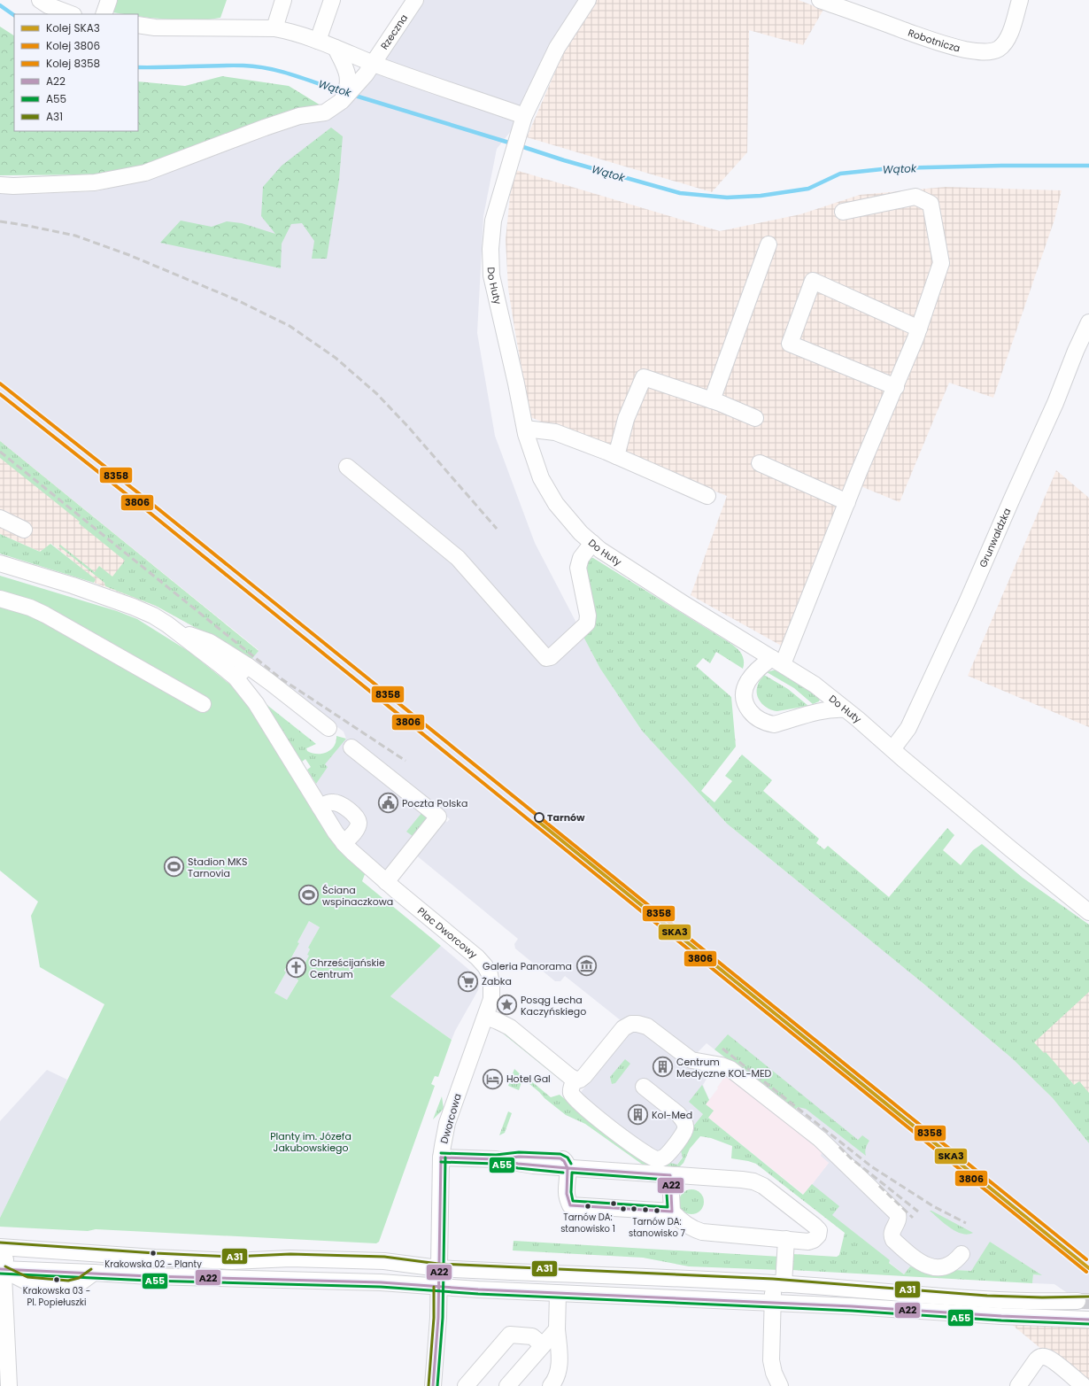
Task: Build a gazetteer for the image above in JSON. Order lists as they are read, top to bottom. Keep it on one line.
{"streets":{"street":["Rzeczna","Robotnicza","Do Huty","Grunwaldzka","Plac Dworcowy","Dworcowa"]},"crossings":[["Do Huty","Grunwaldzka"],["Plac Dworcowy","Dworcowa"]],"water":["Wątok"],"parks":["Planty im. Józefa Jakubowskiego"],"places":{"public building":["Poczta Polska"],"other":["Tarnów","Tarnów DA: stanowisko 1","Tarnów DA: stanowisko 7","Krakowska 02 - Planty","Krakowska 03 - Pl. Popiełuszki"],"sports":["Stadion MKS Tarnovia","Ściana wspinaczkowa"],"museum":["Galeria Panorama"],"church":["Chrześcijańskie Centrum"],"supermarket":["Żabka"],"place":["Posąg Lecha Kaczyńskiego"],"building":["Centrum Medyczne KOL-MED","Kol-Med"],"hotel":["Hotel Gal"]},"lines":["rail line 8358","rail line 3806","rail line SKA3","transit line A55","transit line A22","transit line A31"],"legend":["Kolej SKA3","Kolej 3806","Kolej 8358","A22","A55","A31"]}
